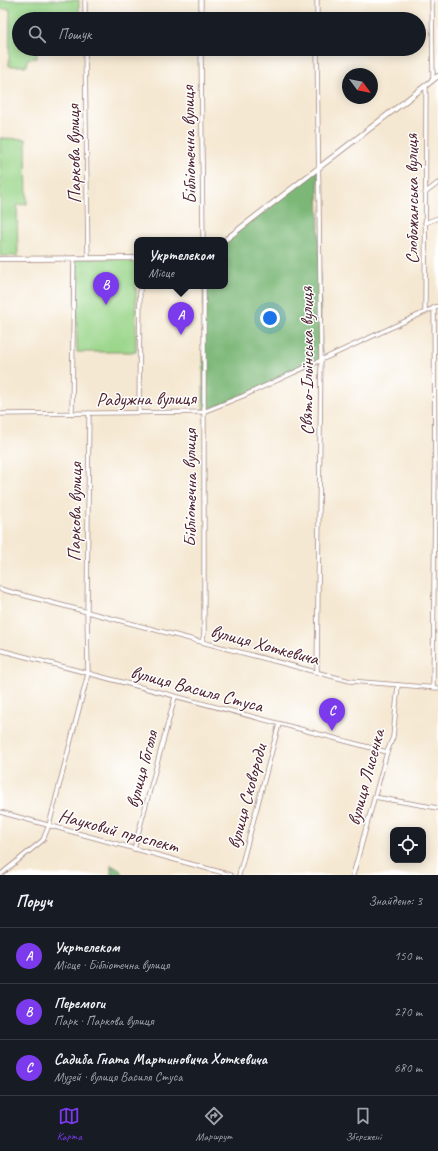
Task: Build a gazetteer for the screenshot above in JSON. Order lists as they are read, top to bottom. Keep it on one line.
{"streets":{"street":["Бібліотечна вулиця","Паркова вулиця","Слобожанська вулиця","Свято-Ільїнська вулиця","Радужна вулиця","вулиця Хоткевича","вулиця Василя Стуса","вулиця Гоголя","вулиця Лисенка","вулиця Сковороди","Науковий проспект"]},"crossings":[["Бібліотечна вулиця","Радужна вулиця"],["Бібліотечна вулиця","вулиця Хоткевича"],["Паркова вулиця","Радужна вулиця"],["Паркова вулиця","вулиця Хоткевича"],["Паркова вулиця","вулиця Василя Стуса"],["Паркова вулиця","Науковий проспект"],["Слобожанська вулиця","Радужна вулиця"],["Свято-Ільїнська вулиця","Радужна вулиця"],["Свято-Ільїнська вулиця","вулиця Хоткевича"],["вулиця Хоткевича","вулиця Лисенка"],["вулиця Василя Стуса","вулиця Гоголя"],["вулиця Василя Стуса","вулиця Лисенка"],["вулиця Василя Стуса","вулиця Сковороди"],["вулиця Гоголя","Науковий проспект"]],"north":"bottom right","page":{"search":"Пошук","popup":["Укртелеком","Місце"],"pins":["B","A","C"],"heading":["Поруч","Знайдено: 3"],"list":[{"mark":"A","name":"Укртелеком","note":"Місце · Бібліотечна вулиця","value":"150 m"},{"mark":"B","name":"Перемоги","note":"Парк · Паркова вулиця","value":"270 m"},{"mark":"C","name":"Садиба Гната Мартиновича Хоткевича","note":"Музей · вулиця Василя Стуса","value":"680 m"}],"nav":["Карта","Маршрут","Збережені"]}}
